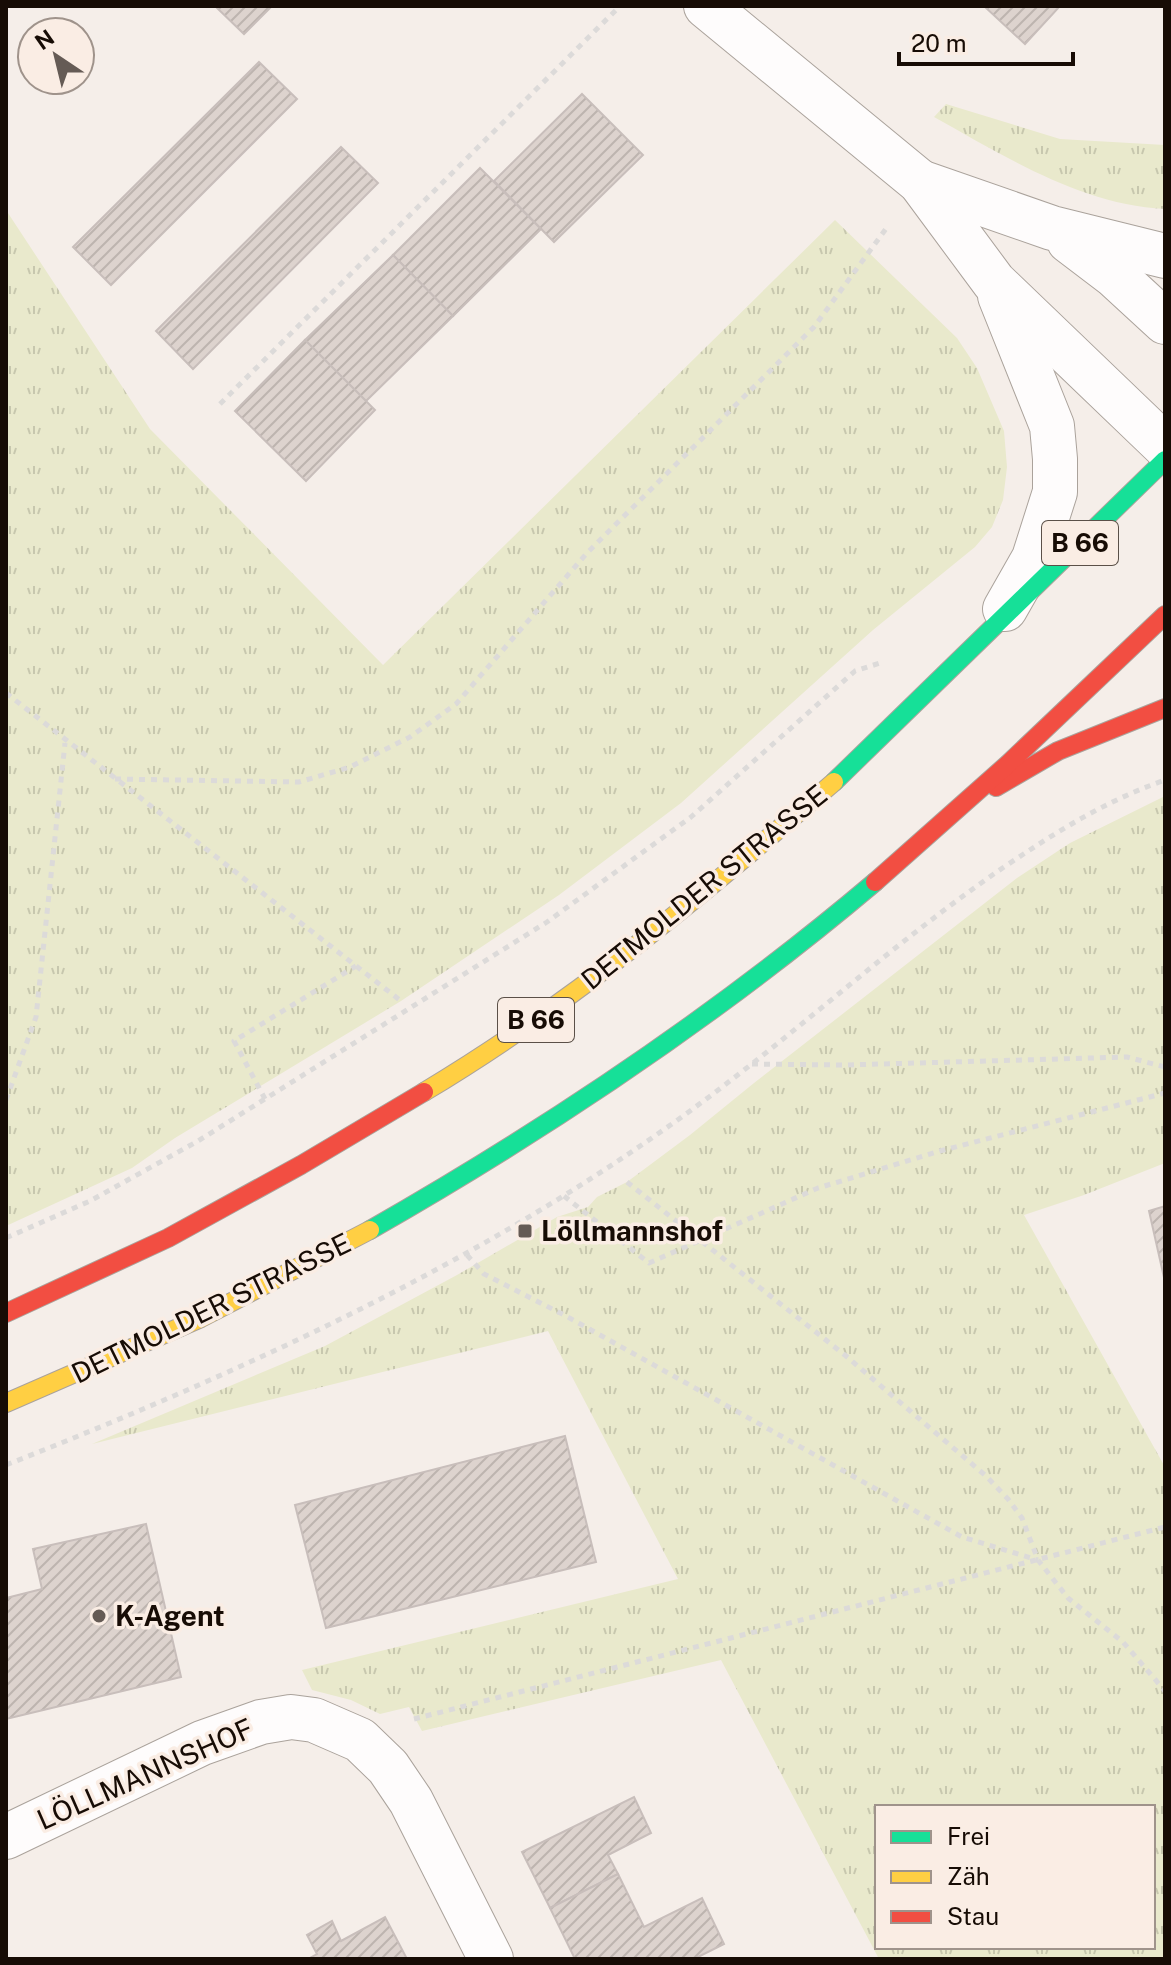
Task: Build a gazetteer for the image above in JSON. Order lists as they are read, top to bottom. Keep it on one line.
{"streets":{"main road":["B 66","DETMOLDER STRASSE"],"street":["LÖLLMANNSHOF"]},"places":{"transit":["Löllmannshof"],"other":["K-Agent"]},"legend":["Frei","Zäh","Stau"],"scale_bar":"20 m","north":"top left"}
